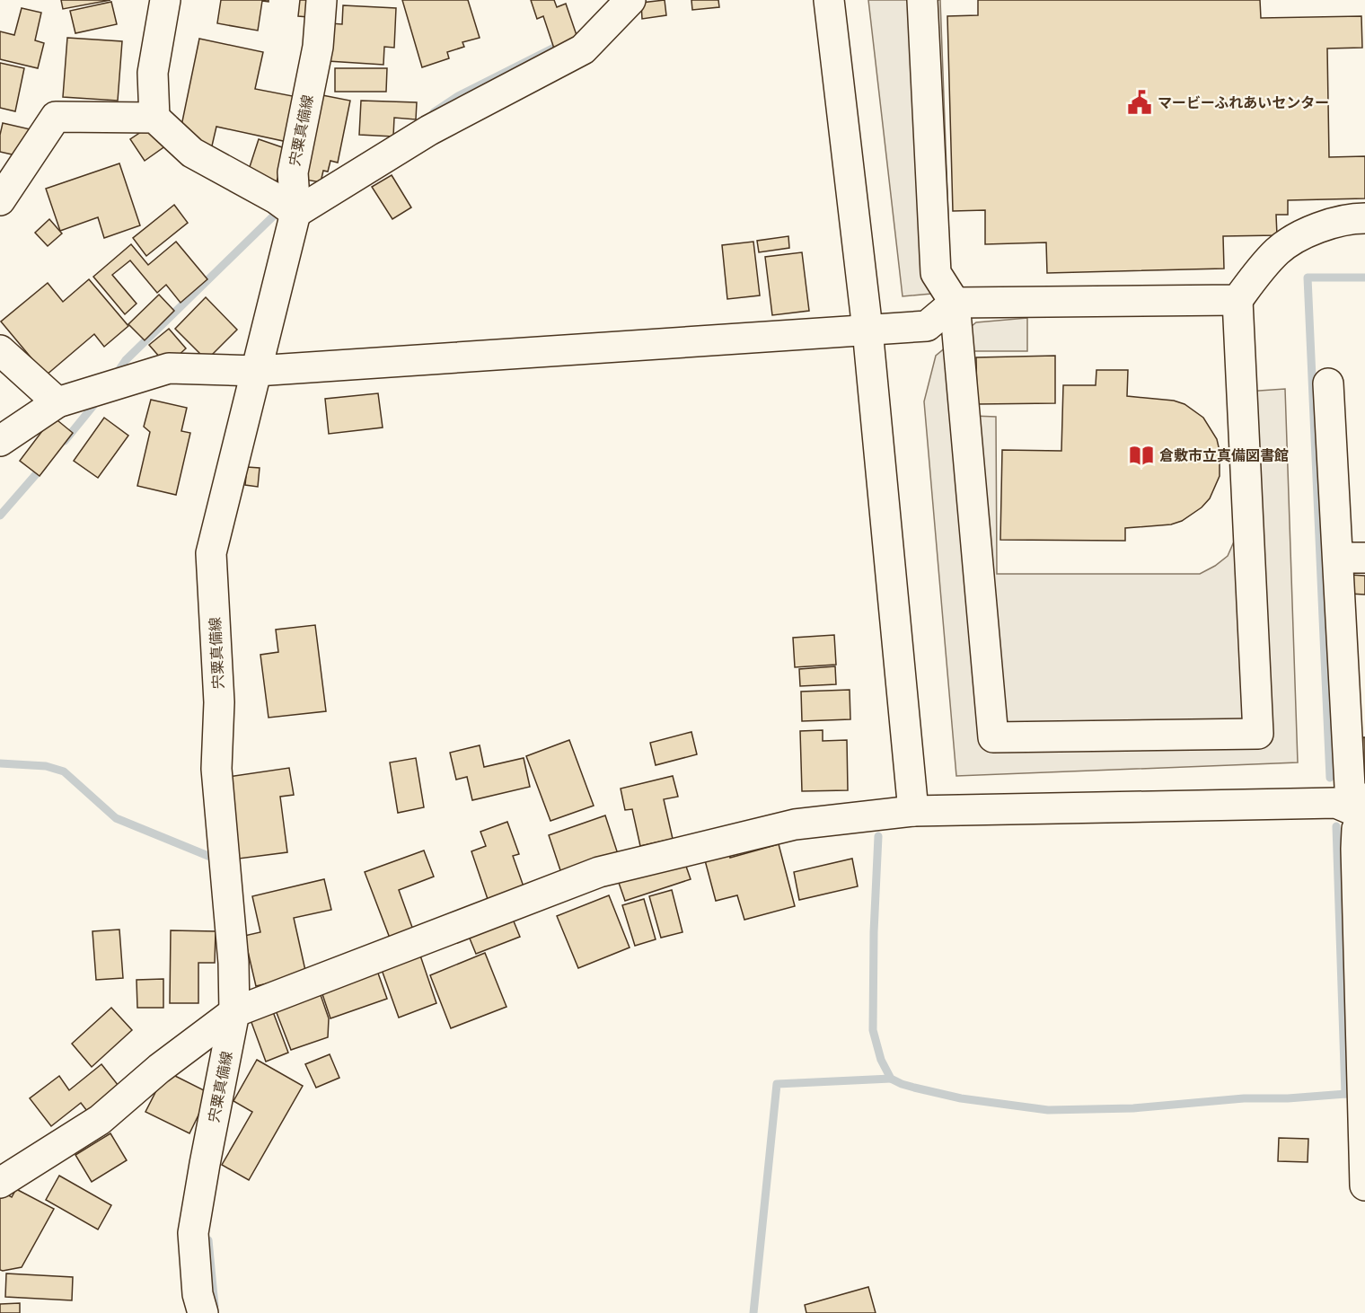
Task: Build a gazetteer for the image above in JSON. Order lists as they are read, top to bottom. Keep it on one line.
{"streets":{"street":["宍粟真備線"]},"places":{"public building":["マービーふれあいセンター"],"library":["倉敷市立真備図書館"]}}
